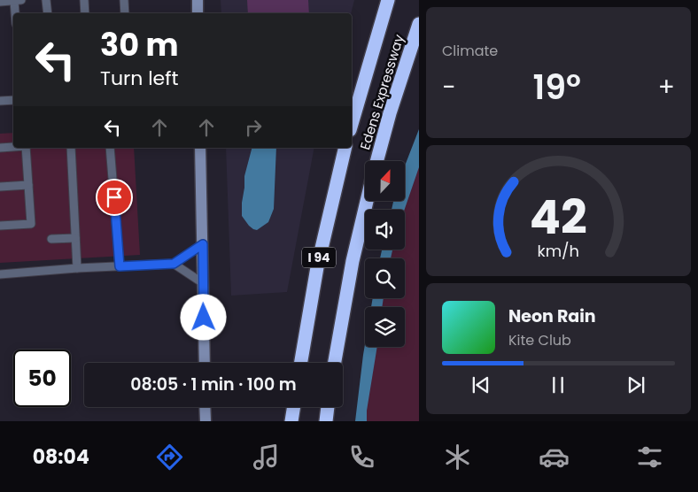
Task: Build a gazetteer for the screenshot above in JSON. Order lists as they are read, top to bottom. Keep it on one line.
{"streets":{"highway":["Edens Expressway","I 94"]},"north":"top","page":{"tile":"Climate","turn":["30 m","Turn left"],"heat":["−","19°","+"],"song":["Neon Rain","Kite Club"],"limit":"50","trip":"08:05 · 1 min · 100 m","tabs":"08:04","gauge":["42","km/h"]}}
